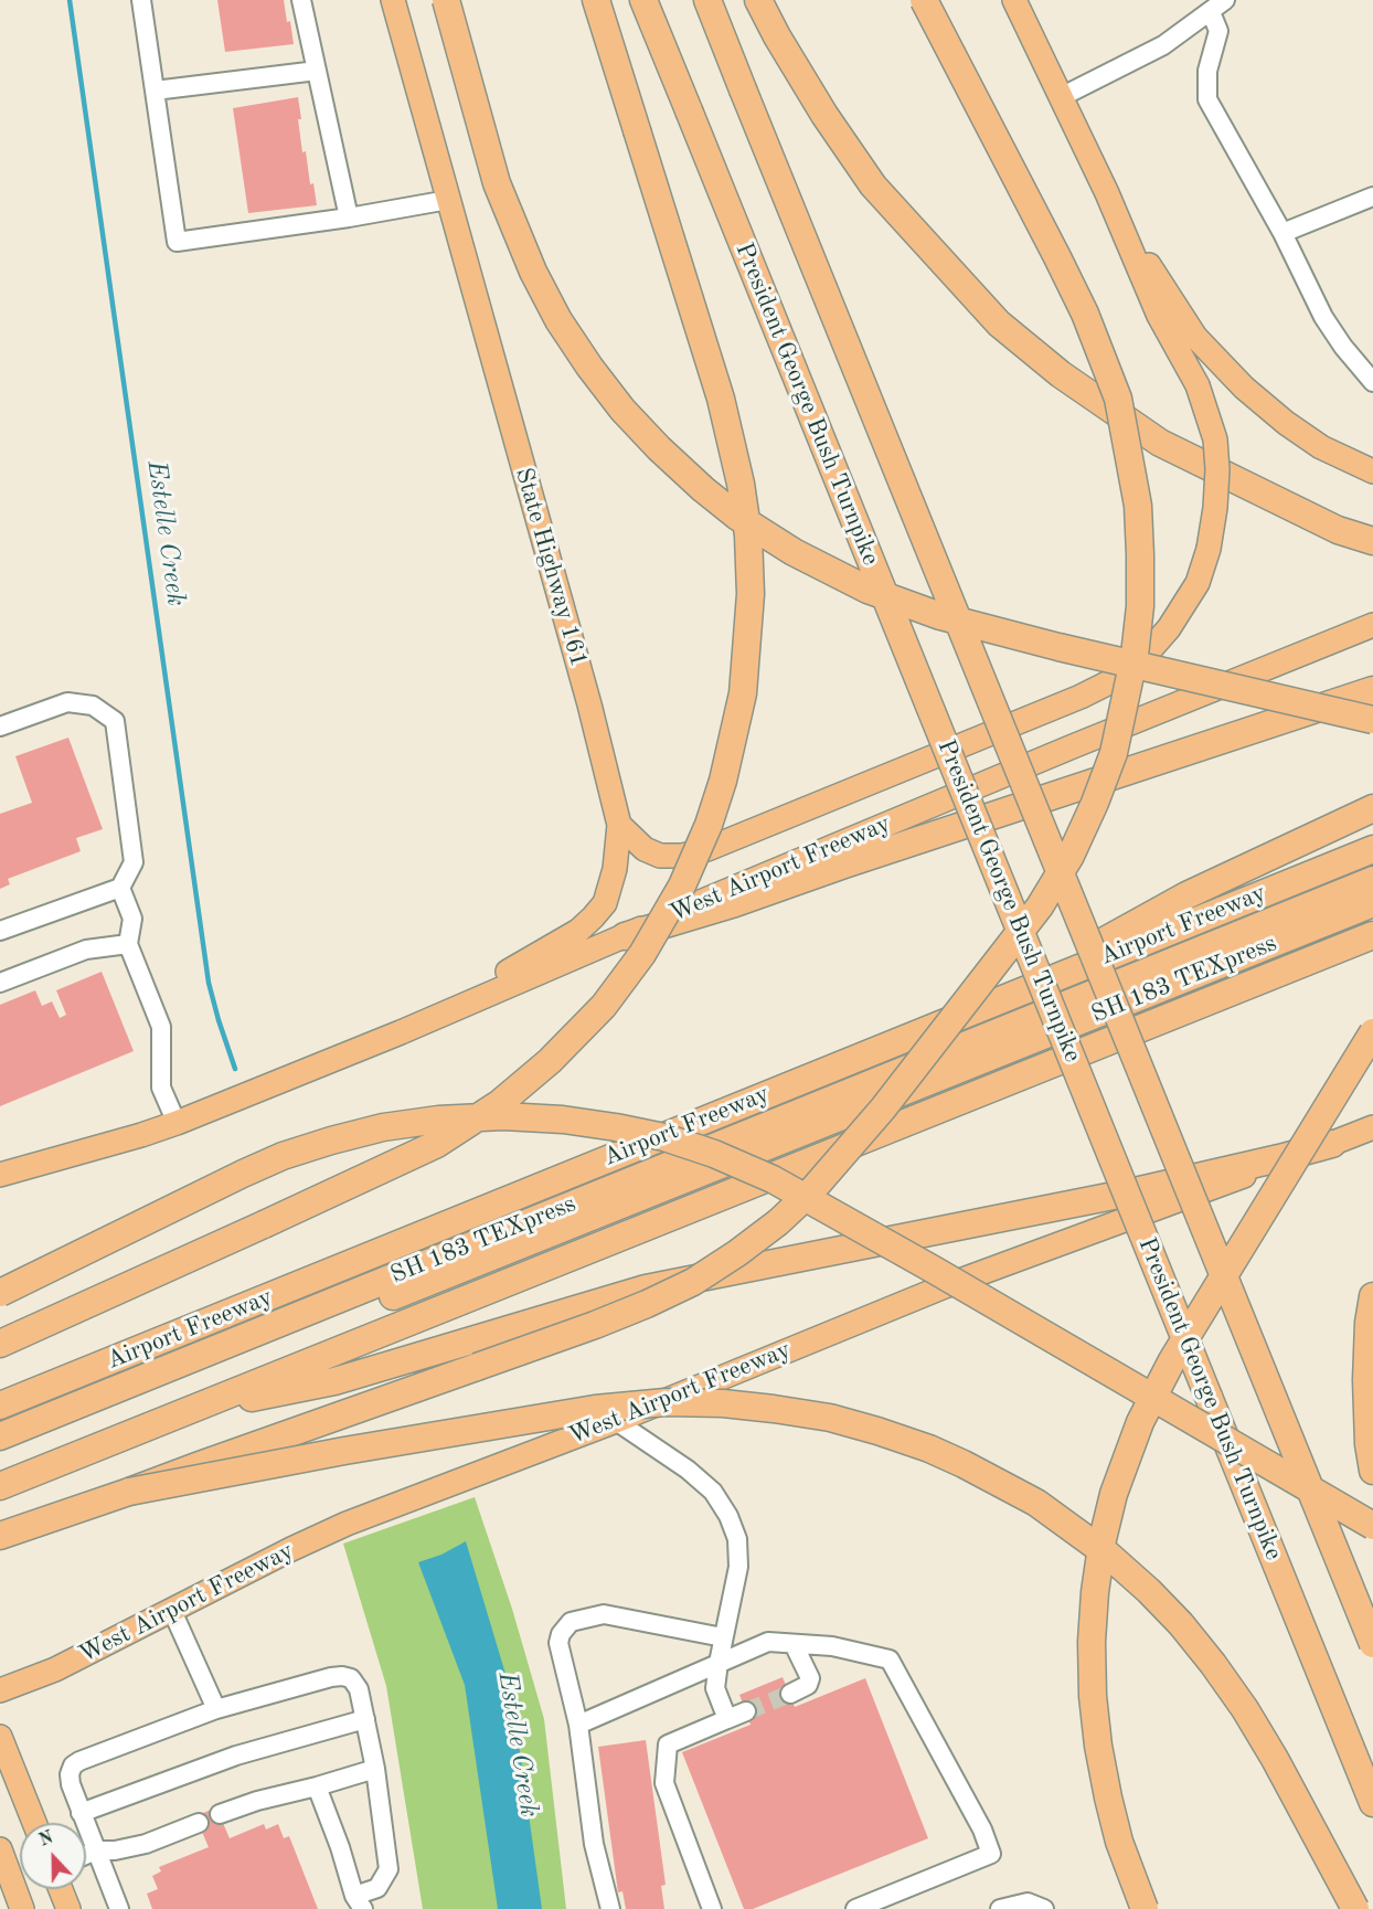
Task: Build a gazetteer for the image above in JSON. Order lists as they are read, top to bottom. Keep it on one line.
{"streets":{"highway":["President George Bush Turnpike","Airport Freeway","SH 183 TEXpress"],"main road":["State Highway 161","West Airport Freeway"]},"crossings":[["State Highway 161","West Airport Freeway"]],"water":["Estelle Creek"],"north":"top"}
